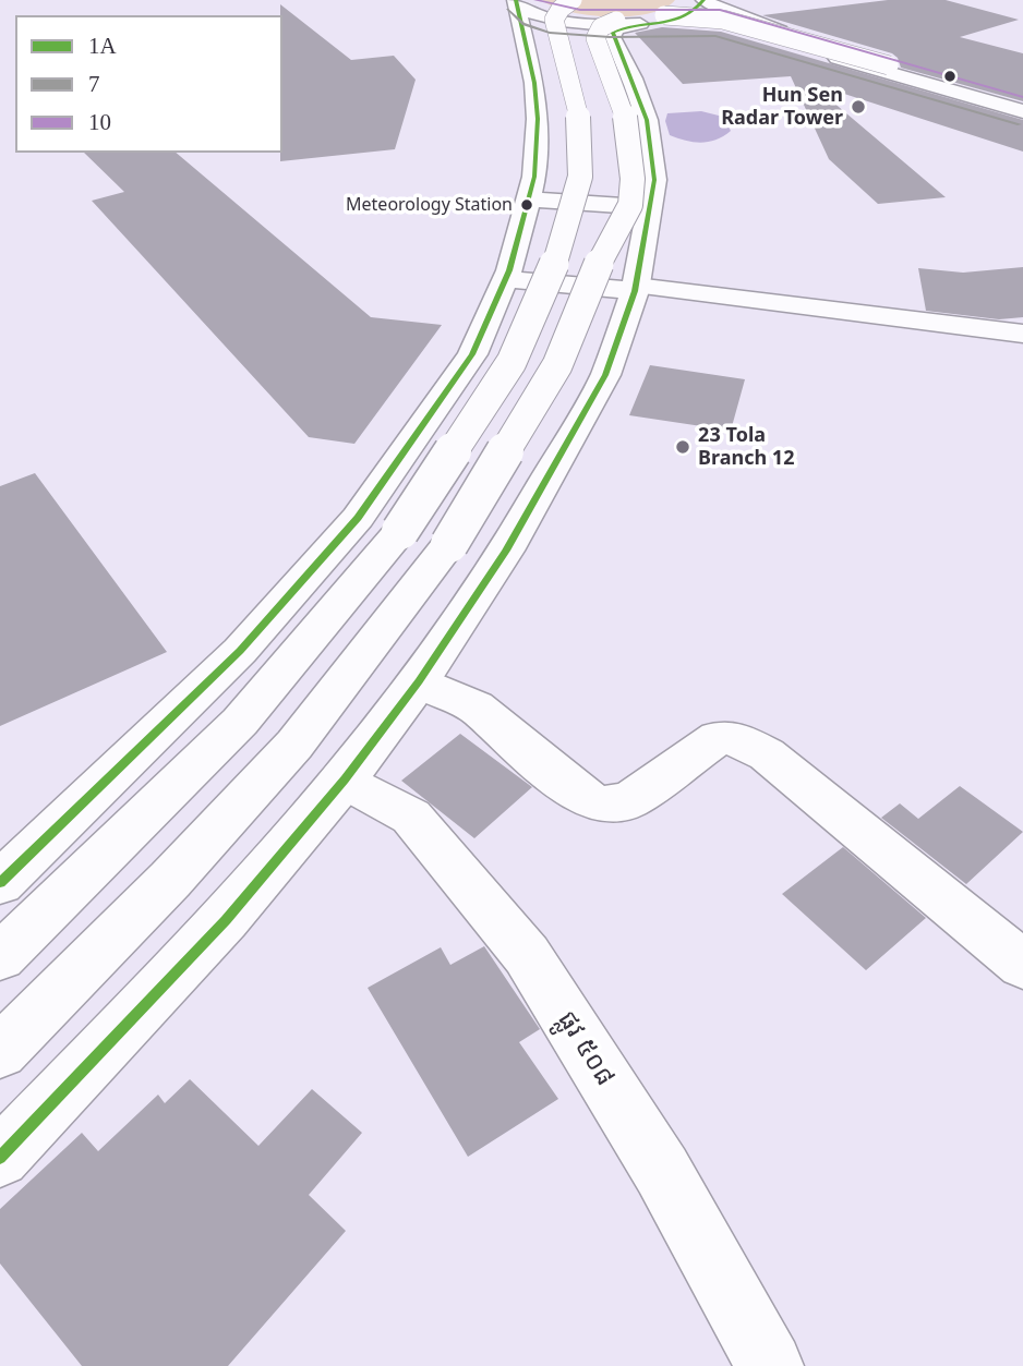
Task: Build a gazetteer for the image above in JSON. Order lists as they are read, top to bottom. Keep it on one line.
{"streets":{"main road":["ផ្លូវ ៥០៨"]},"places":["Hun Sen Radar Tower","Meteorology Station","23 Tola Branch 12"],"lines":["transit line 1A","transit line 10","transit line 7"],"legend":["1A","7","10"]}
